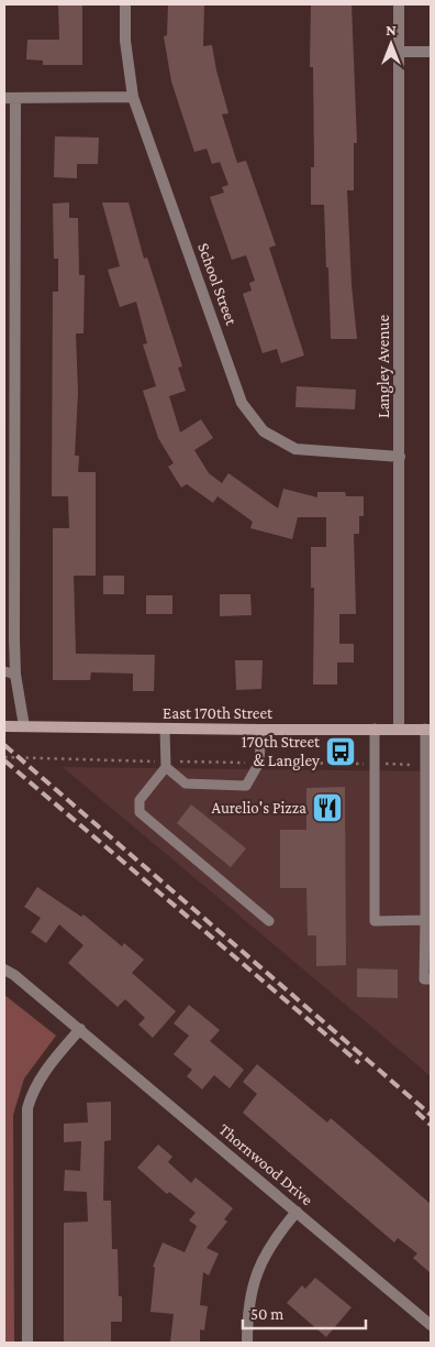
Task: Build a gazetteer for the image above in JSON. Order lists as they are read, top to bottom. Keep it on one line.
{"streets":{"street":["School Street","Langley Avenue","East 170th Street","Thornwood Drive"]},"crossings":[["School Street","Langley Avenue"],["Langley Avenue","East 170th Street"]],"places":{"bus stop":["170th Street & Langley"],"restaurant":["Aurelio's Pizza"]},"scale_bar":"50 m","north":"top"}
